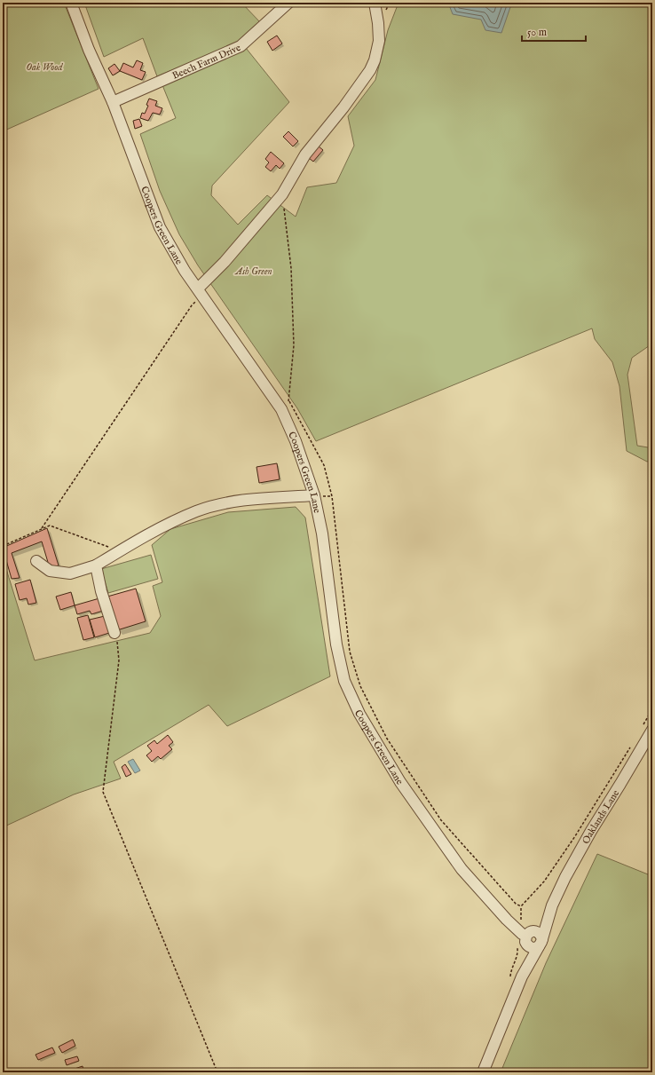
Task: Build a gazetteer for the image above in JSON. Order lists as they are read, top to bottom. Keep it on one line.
{"streets":{"street":["Beech Farm Drive","Coopers Green Lane","Oaklands Lane"]},"crossings":[["Beech Farm Drive","Coopers Green Lane"],["Coopers Green Lane","Oaklands Lane"]],"parks":["Oak Wood","Ash Green"],"scale_bar":"50 m"}
